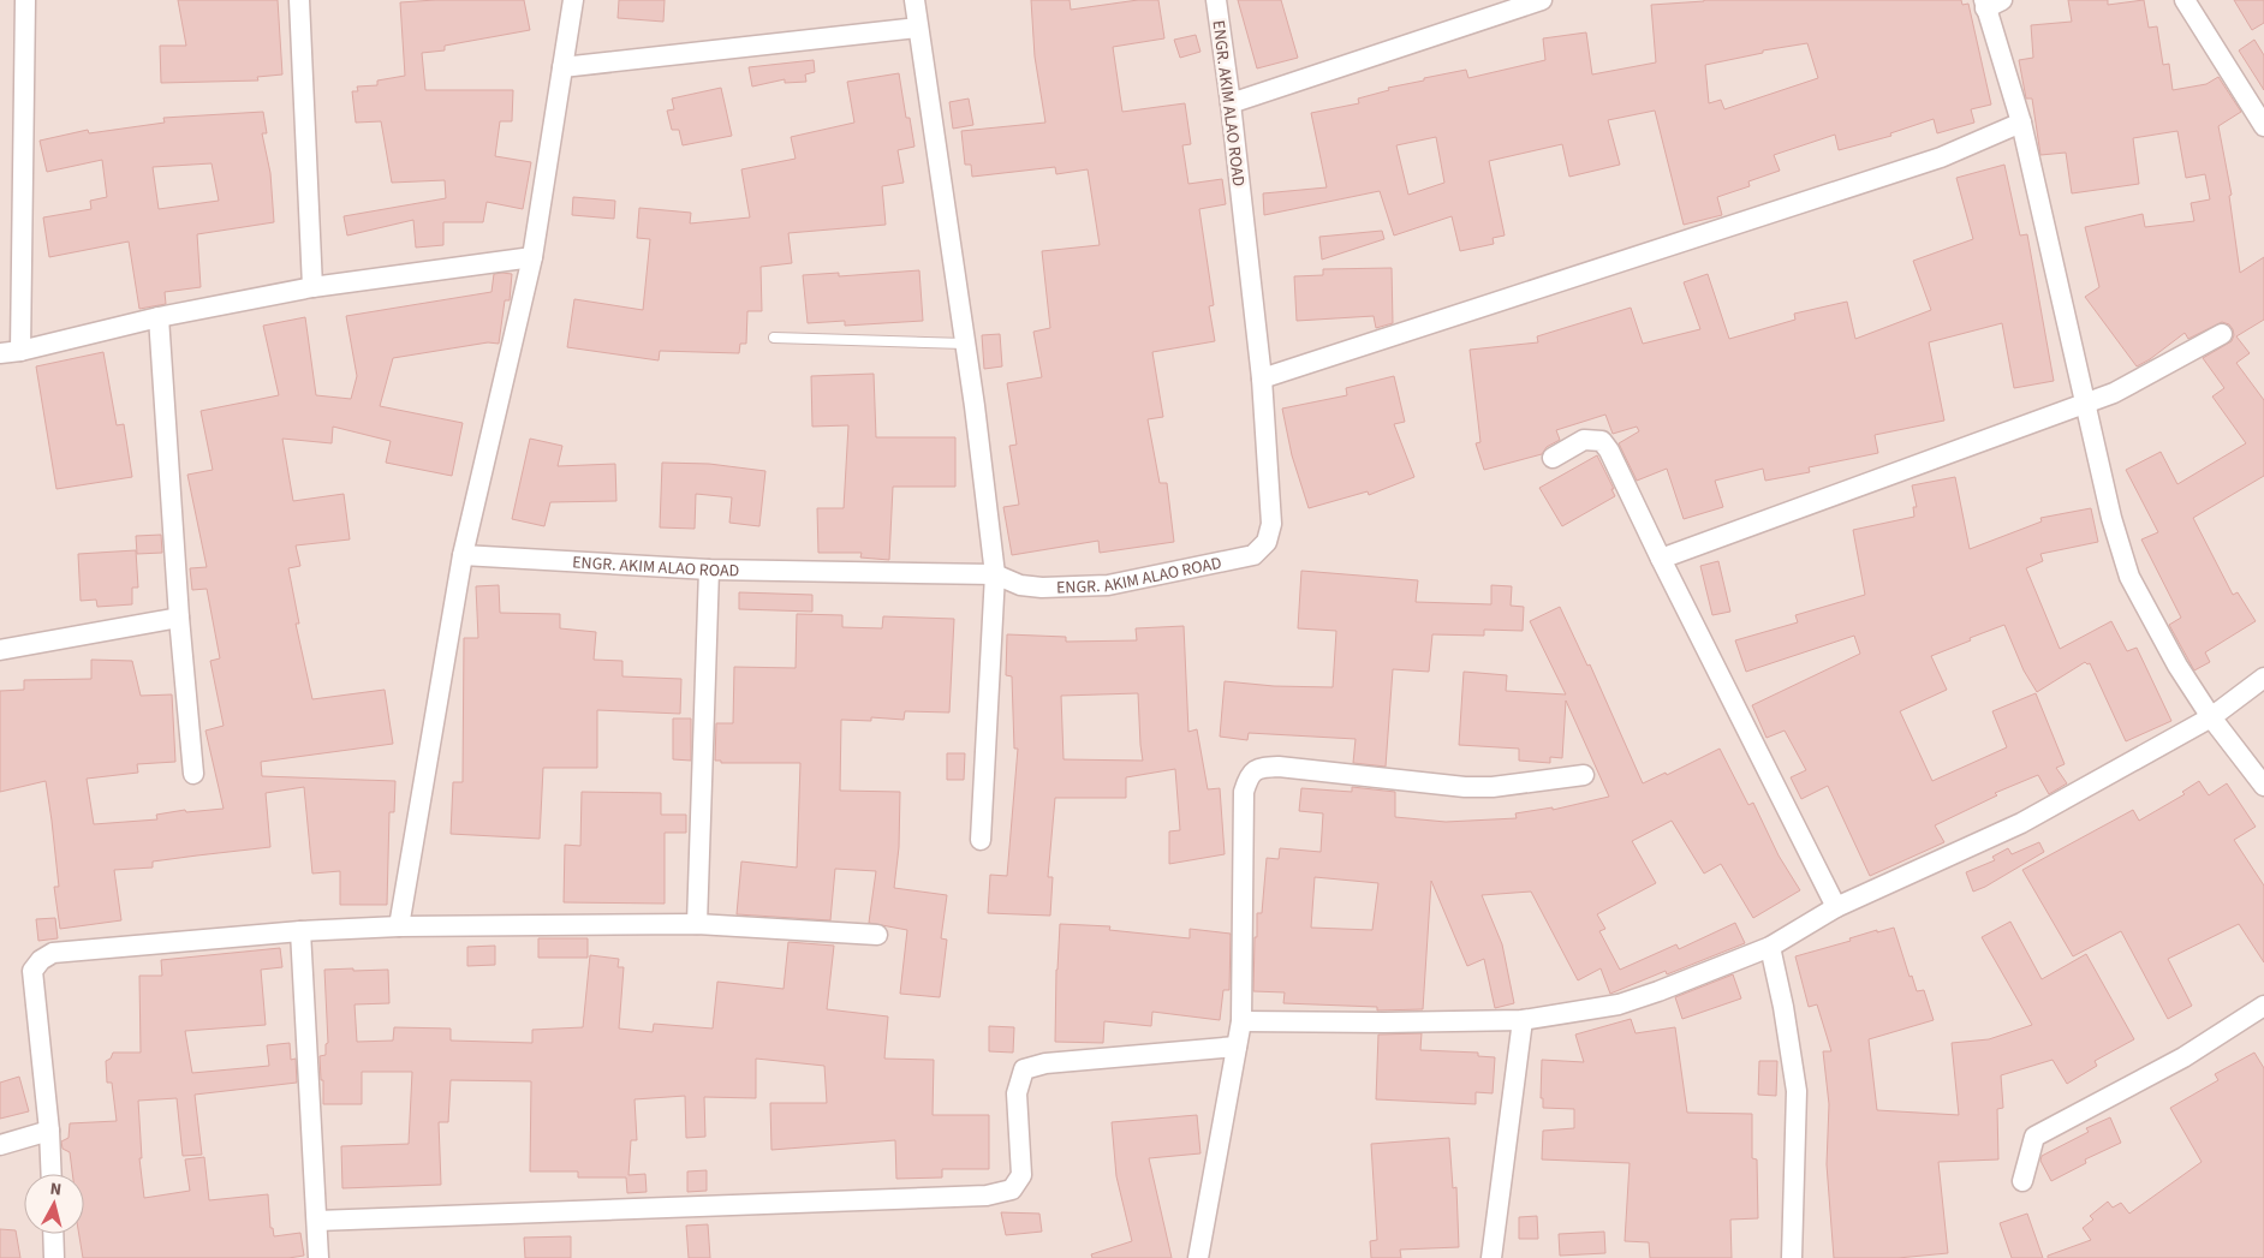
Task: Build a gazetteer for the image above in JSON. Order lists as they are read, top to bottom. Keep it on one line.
{"streets":{"street":["ENGR. AKIM ALAO ROAD"]},"north":"top"}
